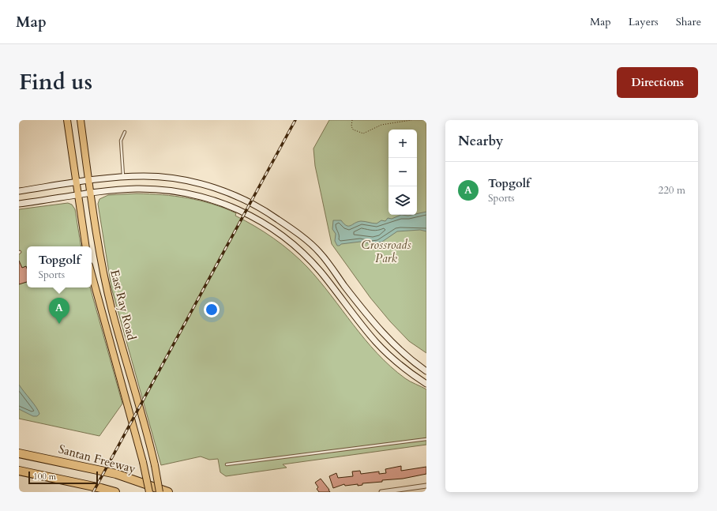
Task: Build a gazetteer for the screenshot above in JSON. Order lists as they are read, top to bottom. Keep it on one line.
{"streets":{"highway":["Santan Freeway"],"main road":["East Ray Road"]},"parks":["Crossroads Park"],"scale_bar":"100 m","page":{"header":"Map","nav":["Map","Layers","Share"],"title":"Find us","buttons":"Directions","heading":"Nearby","map_buttons":["+","−"],"list":[{"mark":"A","name":"Topgolf","note":"Sports","value":"220 m"}],"popup":["Topgolf","Sports"],"pins":"A","scale":"100 m"}}
